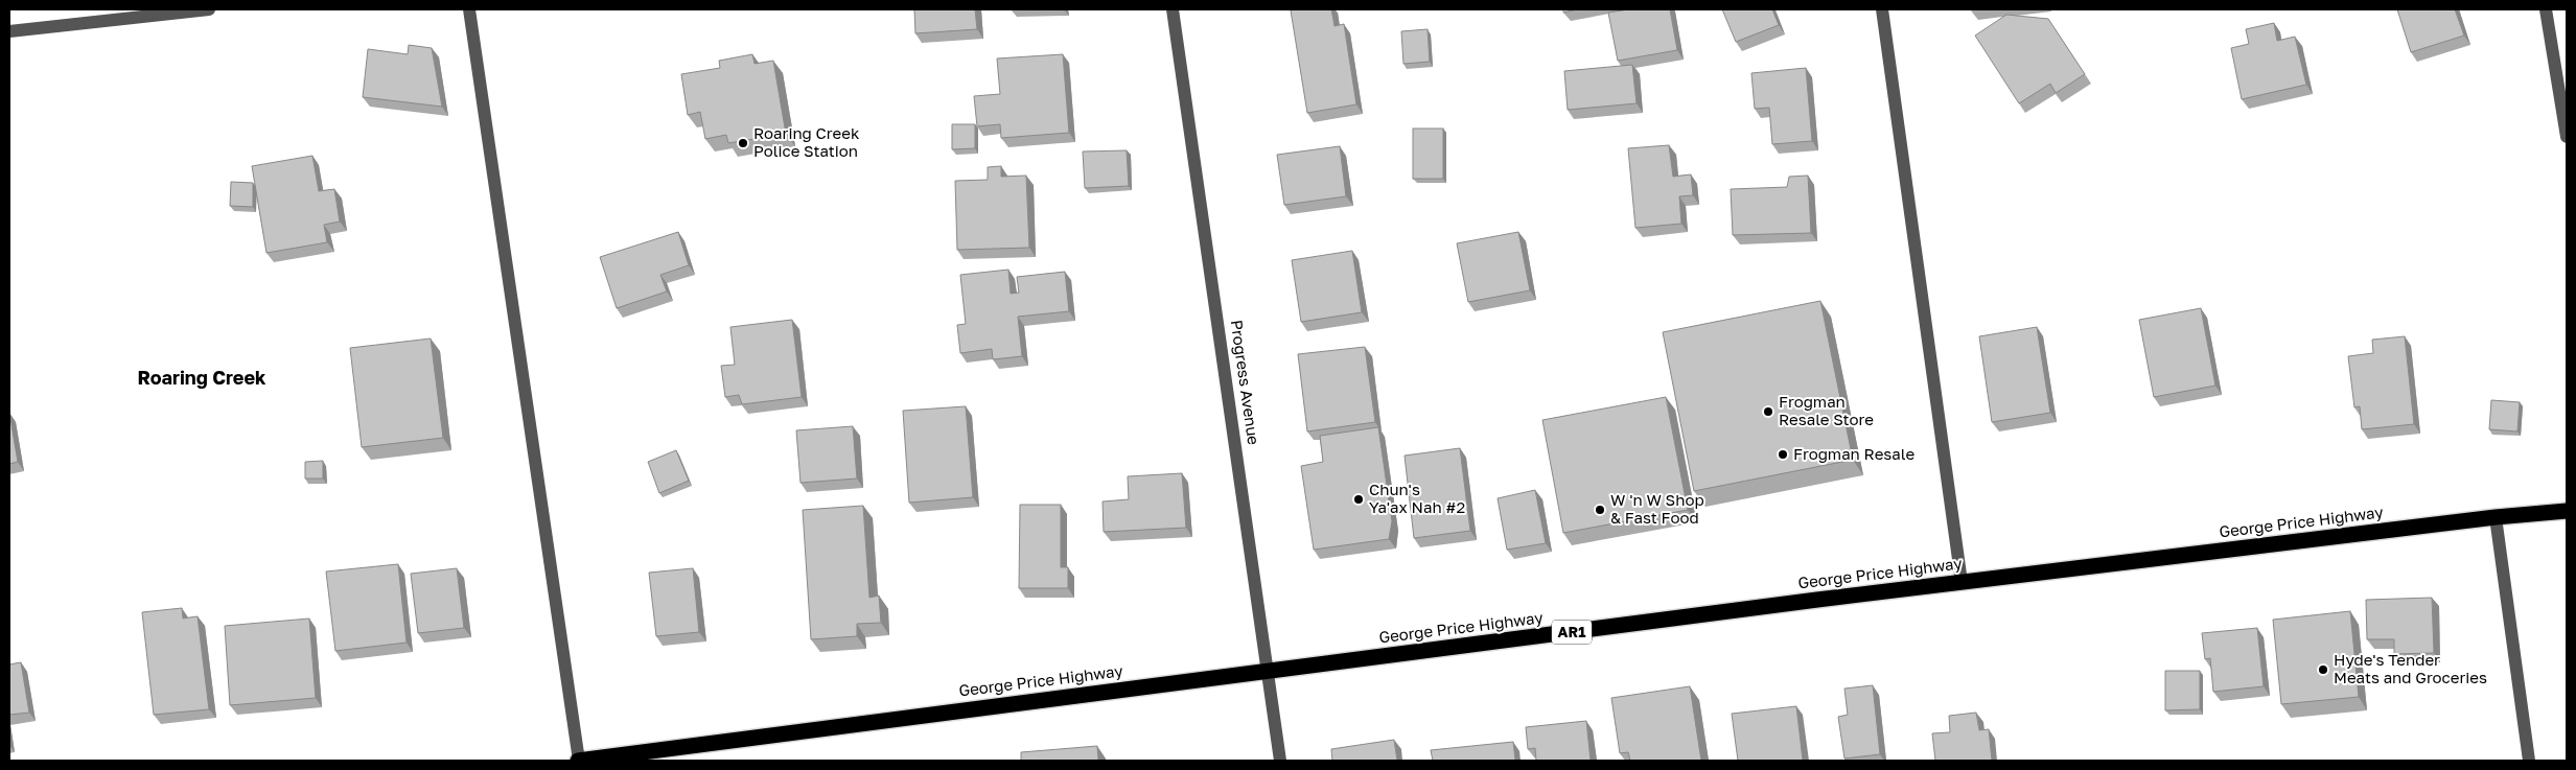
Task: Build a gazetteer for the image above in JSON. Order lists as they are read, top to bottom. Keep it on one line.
{"streets":{"highway":["George Price Highway","AR1"],"street":["Progress Avenue"]},"crossings":[["Progress Avenue","George Price Highway"]],"districts":["Roaring Creek"],"places":["Roaring Creek Police Station","Frogman Resale Store","Frogman Resale","Chun's Ya'ax Nah #2","W 'n W Shop & Fast Food","Hyde's Tender Meats and Groceries"]}
